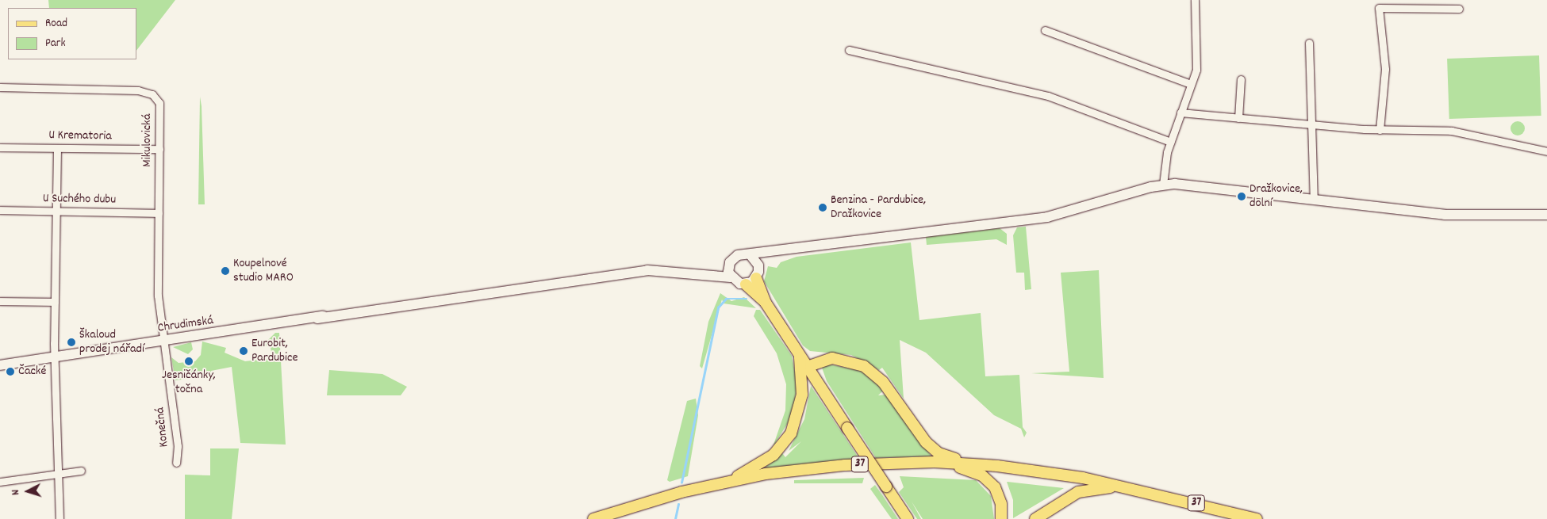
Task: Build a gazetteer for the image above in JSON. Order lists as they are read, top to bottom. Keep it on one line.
{"streets":{"main road":["Chrudimská","37"],"street":["U Krematoria","Mikulovická","U Suchého dubu","Konečná"]},"crossings":[["U Krematoria","Mikulovická"],["Mikulovická","U Suchého dubu"],["Mikulovická","Chrudimská"],["Mikulovická","Konečná"],["Chrudimská","Konečná"]],"places":["Dražkovice, dolní","Benzina - Pardubice, Dražkovice","Koupelnové studio MARO","Škaloud prodej nářadí","Eurobit, Pardubice","Jesničánky, točna","Čacké"],"legend":["Road","Park"],"north":"left"}
